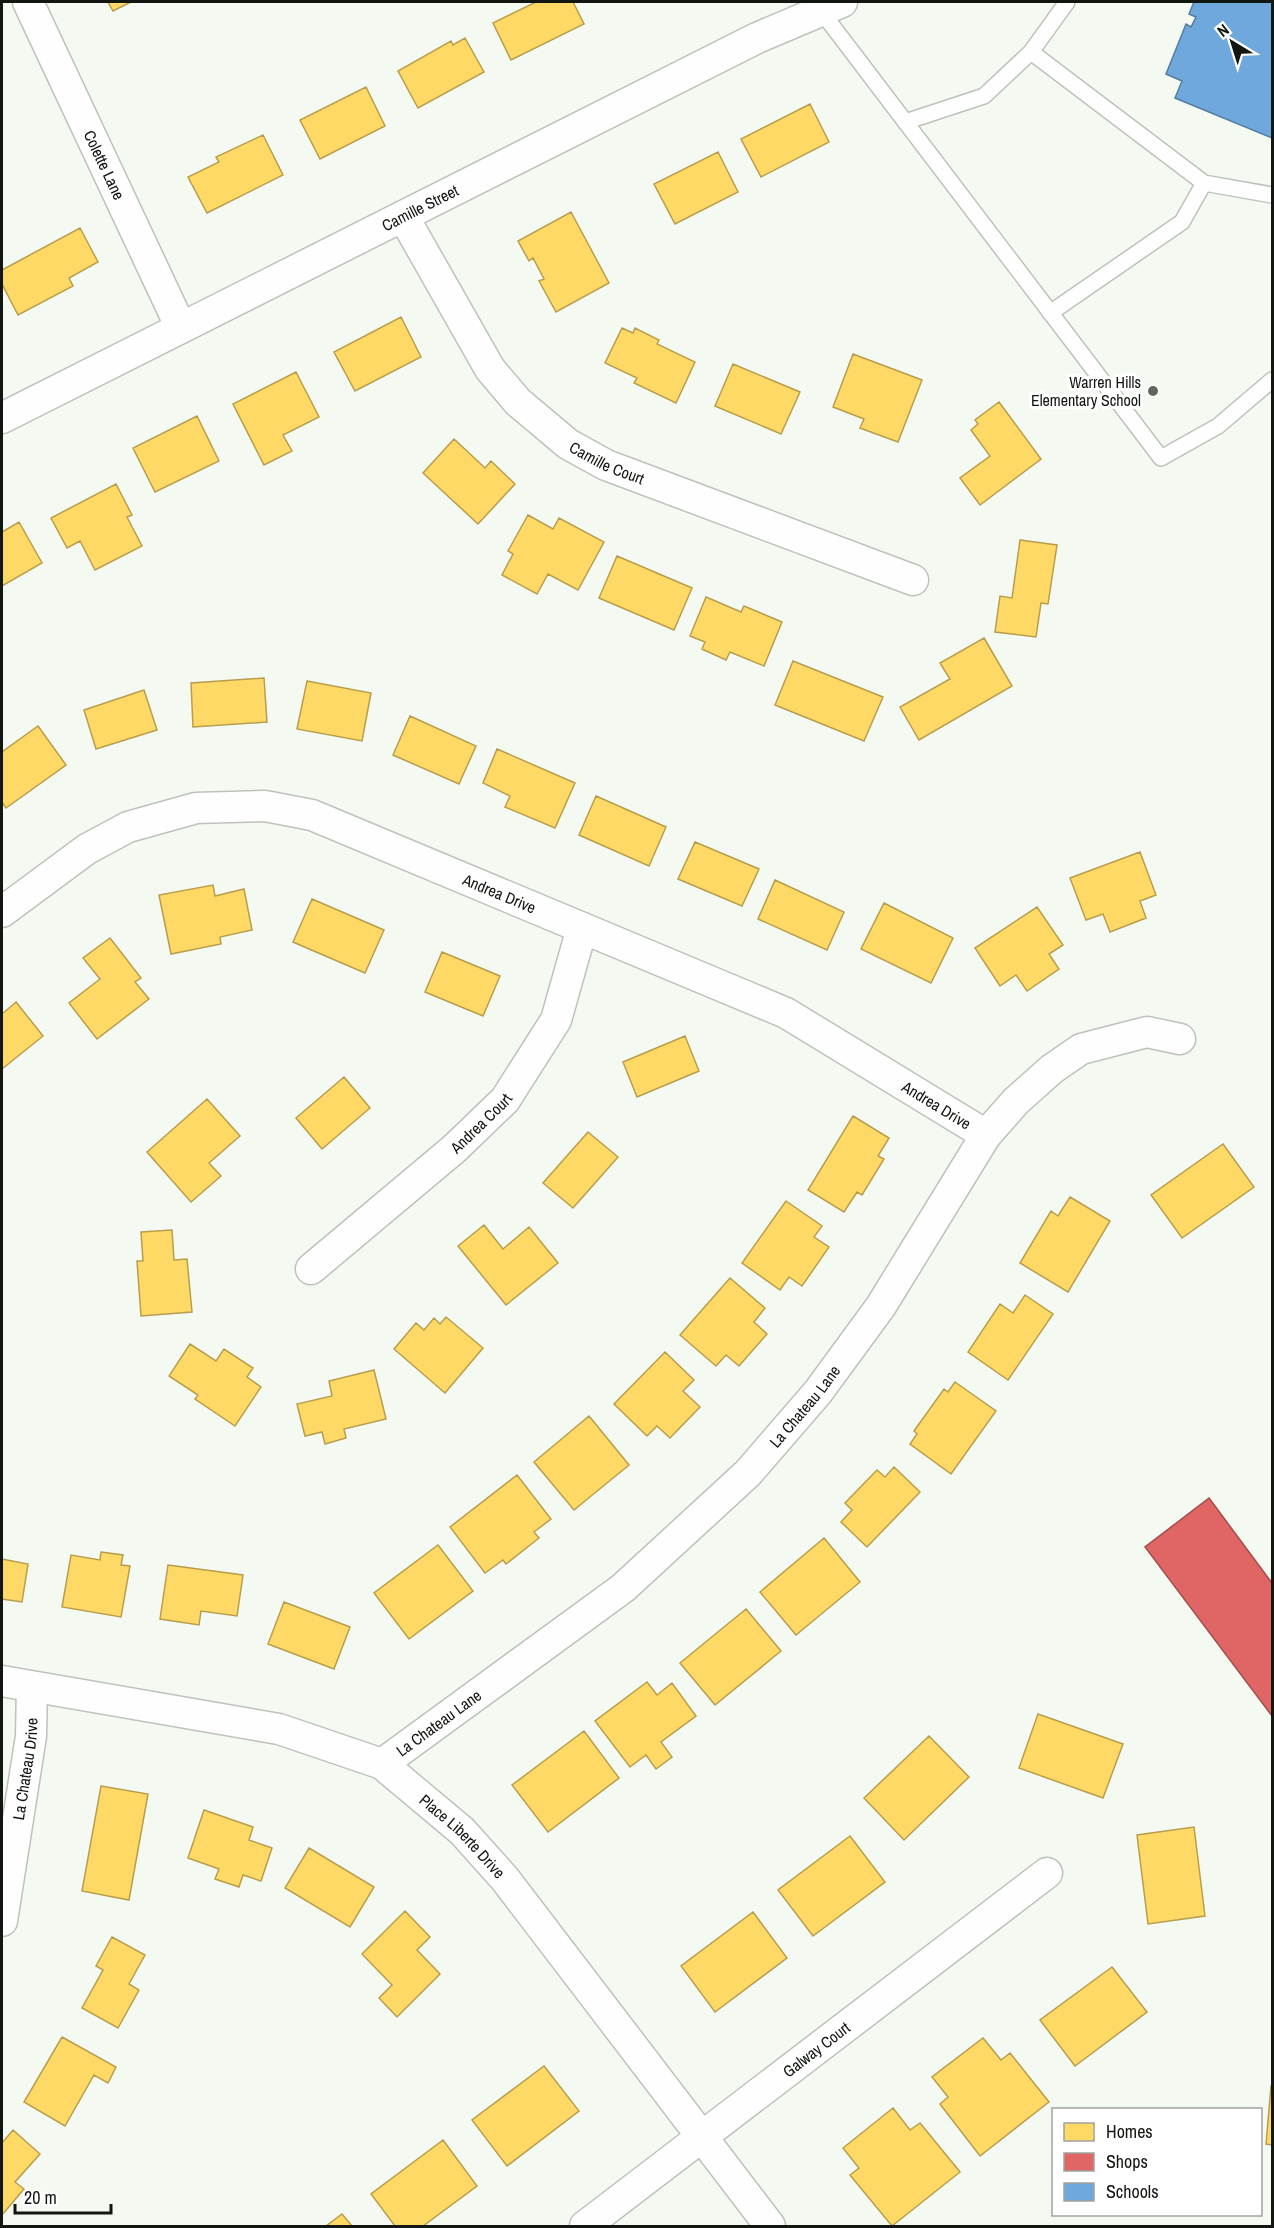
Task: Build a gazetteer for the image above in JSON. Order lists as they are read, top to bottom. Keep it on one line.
{"streets":{"street":["Colette Lane","Camille Street","Camille Court","Andrea Drive","Andrea Court","La Chateau Lane","La Chateau Drive","Place Liberte Drive","Galway Court"]},"crossings":[["Colette Lane","Camille Street"],["Camille Street","Camille Court"],["Andrea Drive","Andrea Court"],["Andrea Drive","La Chateau Lane"],["La Chateau Lane","Place Liberte Drive"],["La Chateau Drive","Place Liberte Drive"],["Place Liberte Drive","Galway Court"]],"places":["Warren Hills Elementary School"],"legend":["Homes","Shops","Schools"],"scale_bar":"20 m","north":"top left"}
